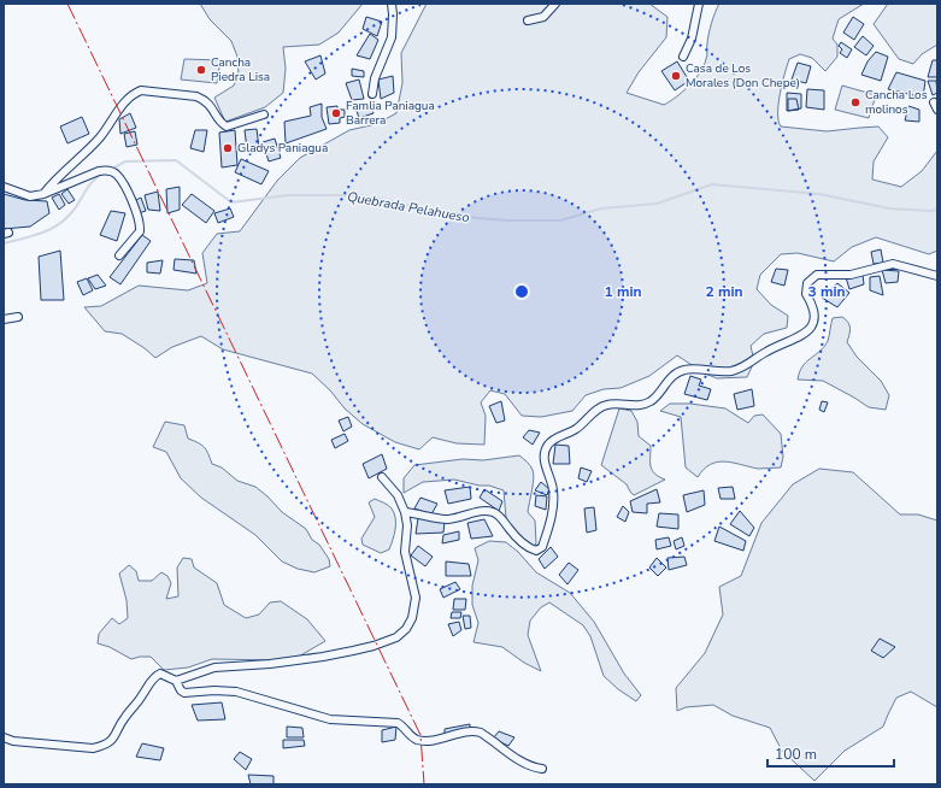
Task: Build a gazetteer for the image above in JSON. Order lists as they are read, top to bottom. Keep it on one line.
{"water":["Quebrada Pelahueso"],"places":["Cancha Piedra Lisa","Casa de Los Morales (Don Chepe)","Cancha Los molinos","Famlia Paniagua Barrera","Gladys Paniagua"],"scale_bar":"100 m","rings":["1 min","2 min","3 min"]}
